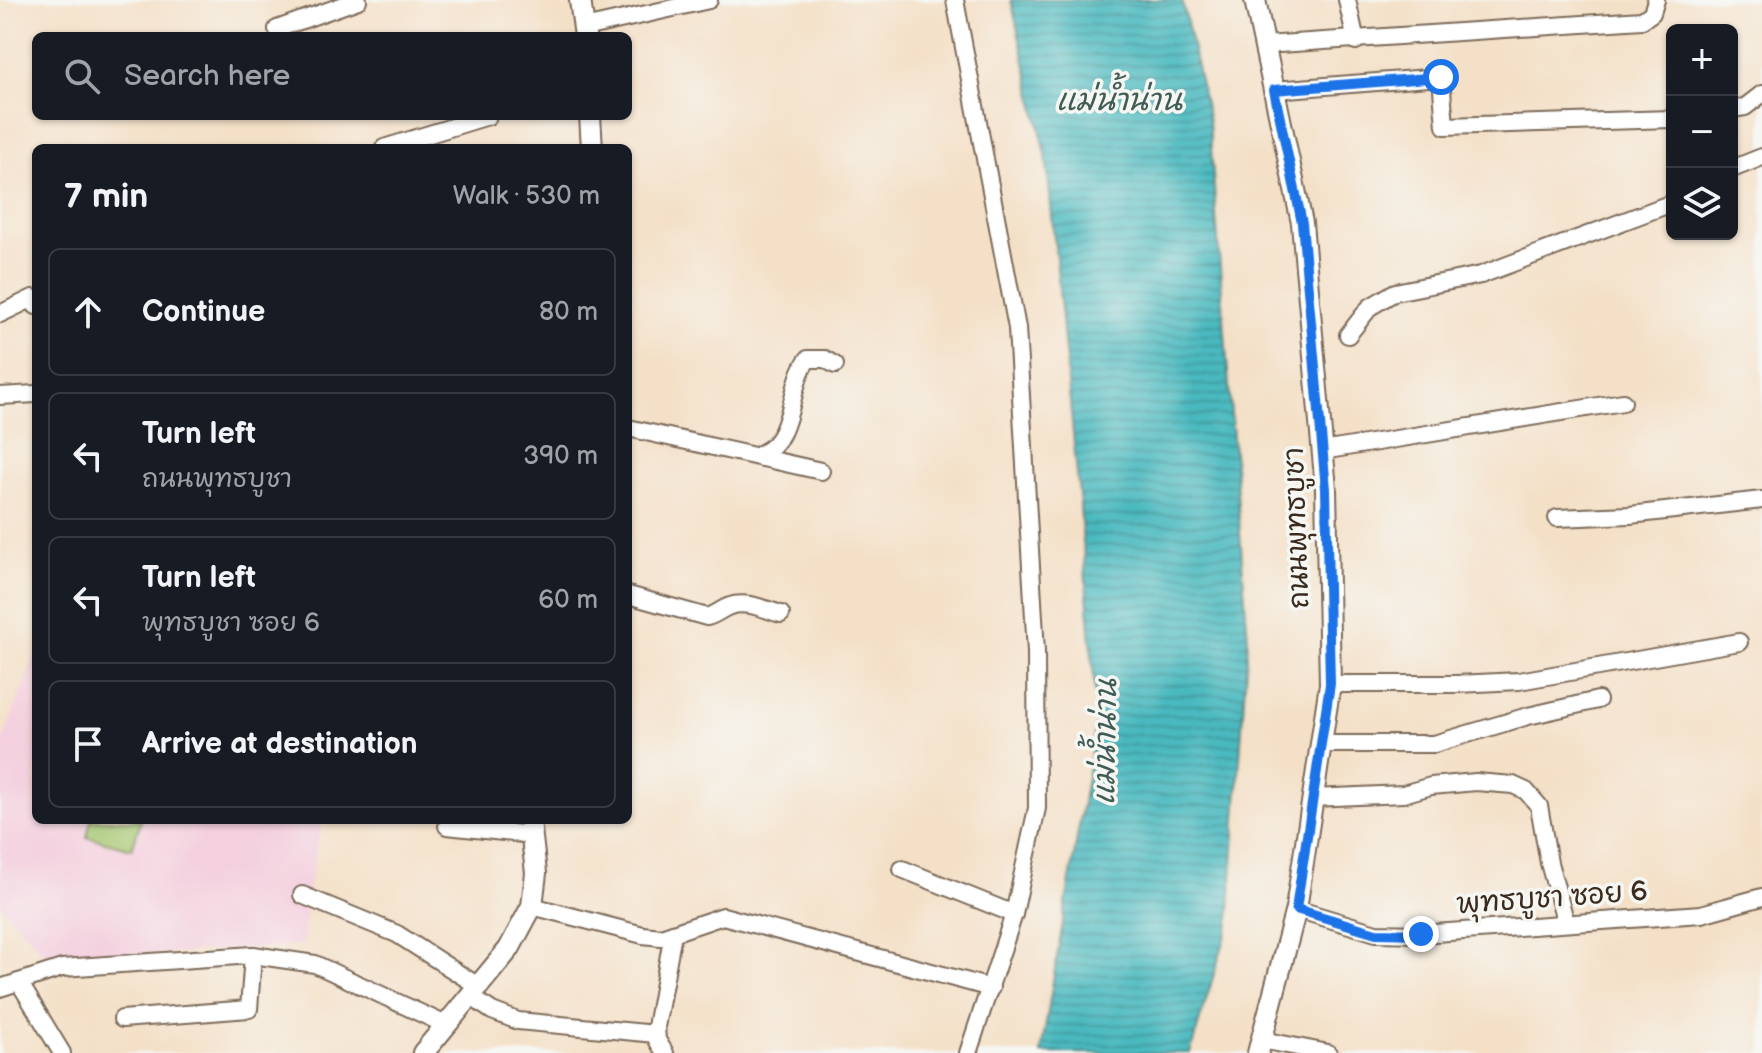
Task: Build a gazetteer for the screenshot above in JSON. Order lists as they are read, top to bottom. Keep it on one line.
{"streets":{"street":["ถนนพุทธบูชา","พุทธบูชา ซอย 6"]},"crossings":[["ถนนพุทธบูชา","พุทธบูชา ซอย 6"]],"water":["แม่น้ำน่าน"],"page":{"map_buttons":["+","−"],"search":"Search here","heading":["7 min","Walk · 530 m"],"list":[["Continue","80 m"],["Turn left","ถนนพุทธบูชา","390 m"],["Turn left","พุทธบูชา ซอย 6","60 m"],"Arrive at destination"]}}
